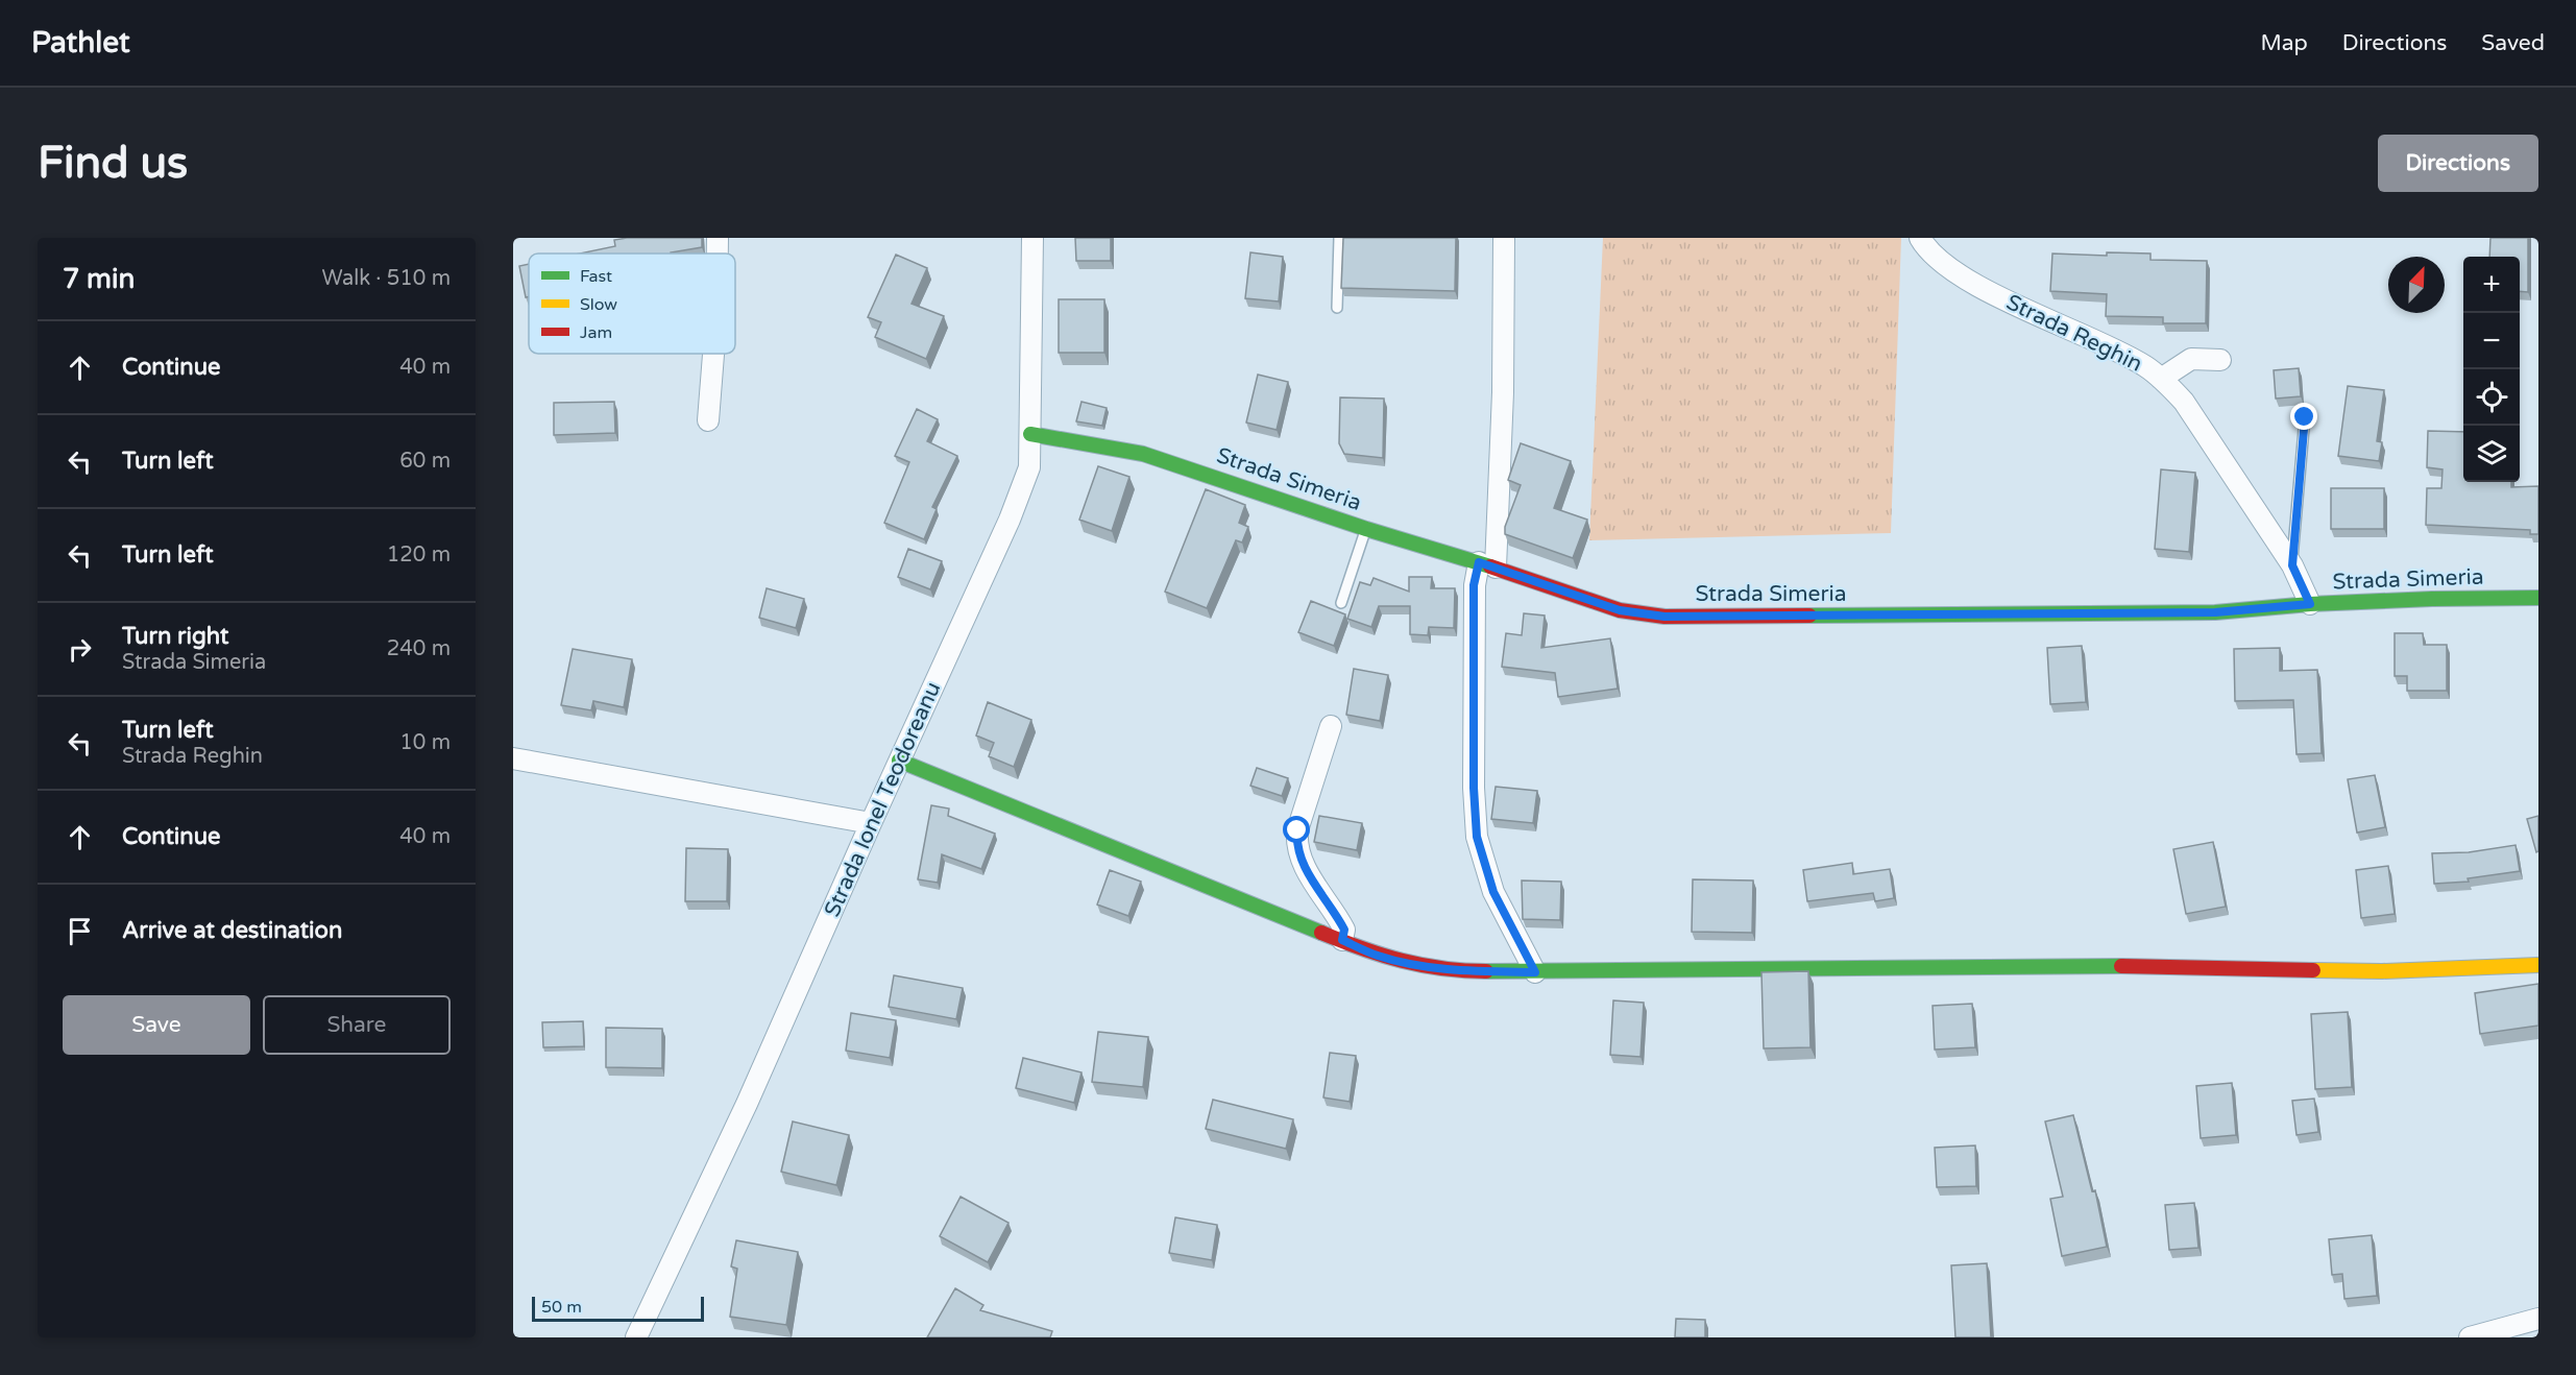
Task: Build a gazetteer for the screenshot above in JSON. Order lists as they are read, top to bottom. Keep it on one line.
{"streets":{"street":["Strada Reghin","Strada Simeria","Strada Ionel Teodoreanu"]},"crossings":[["Strada Reghin","Strada Simeria"],["Strada Simeria","Strada Ionel Teodoreanu"]],"legend":["Fast","Slow","Jam"],"scale_bar":"50 m","north":"top right","page":{"header":"Pathlet","nav":["Map","Directions","Saved"],"buttons":["Directions",["Save","Share"]],"title":"Find us","heading":["7 min","Walk · 510 m"],"map_buttons":["+","−"],"list":[["Continue","40 m"],["Turn left","60 m"],["Turn left","120 m"],["Turn right","Strada Simeria","240 m"],["Turn left","Strada Reghin","10 m"],["Continue","40 m"],"Arrive at destination"],"scale":"50 m"}}
